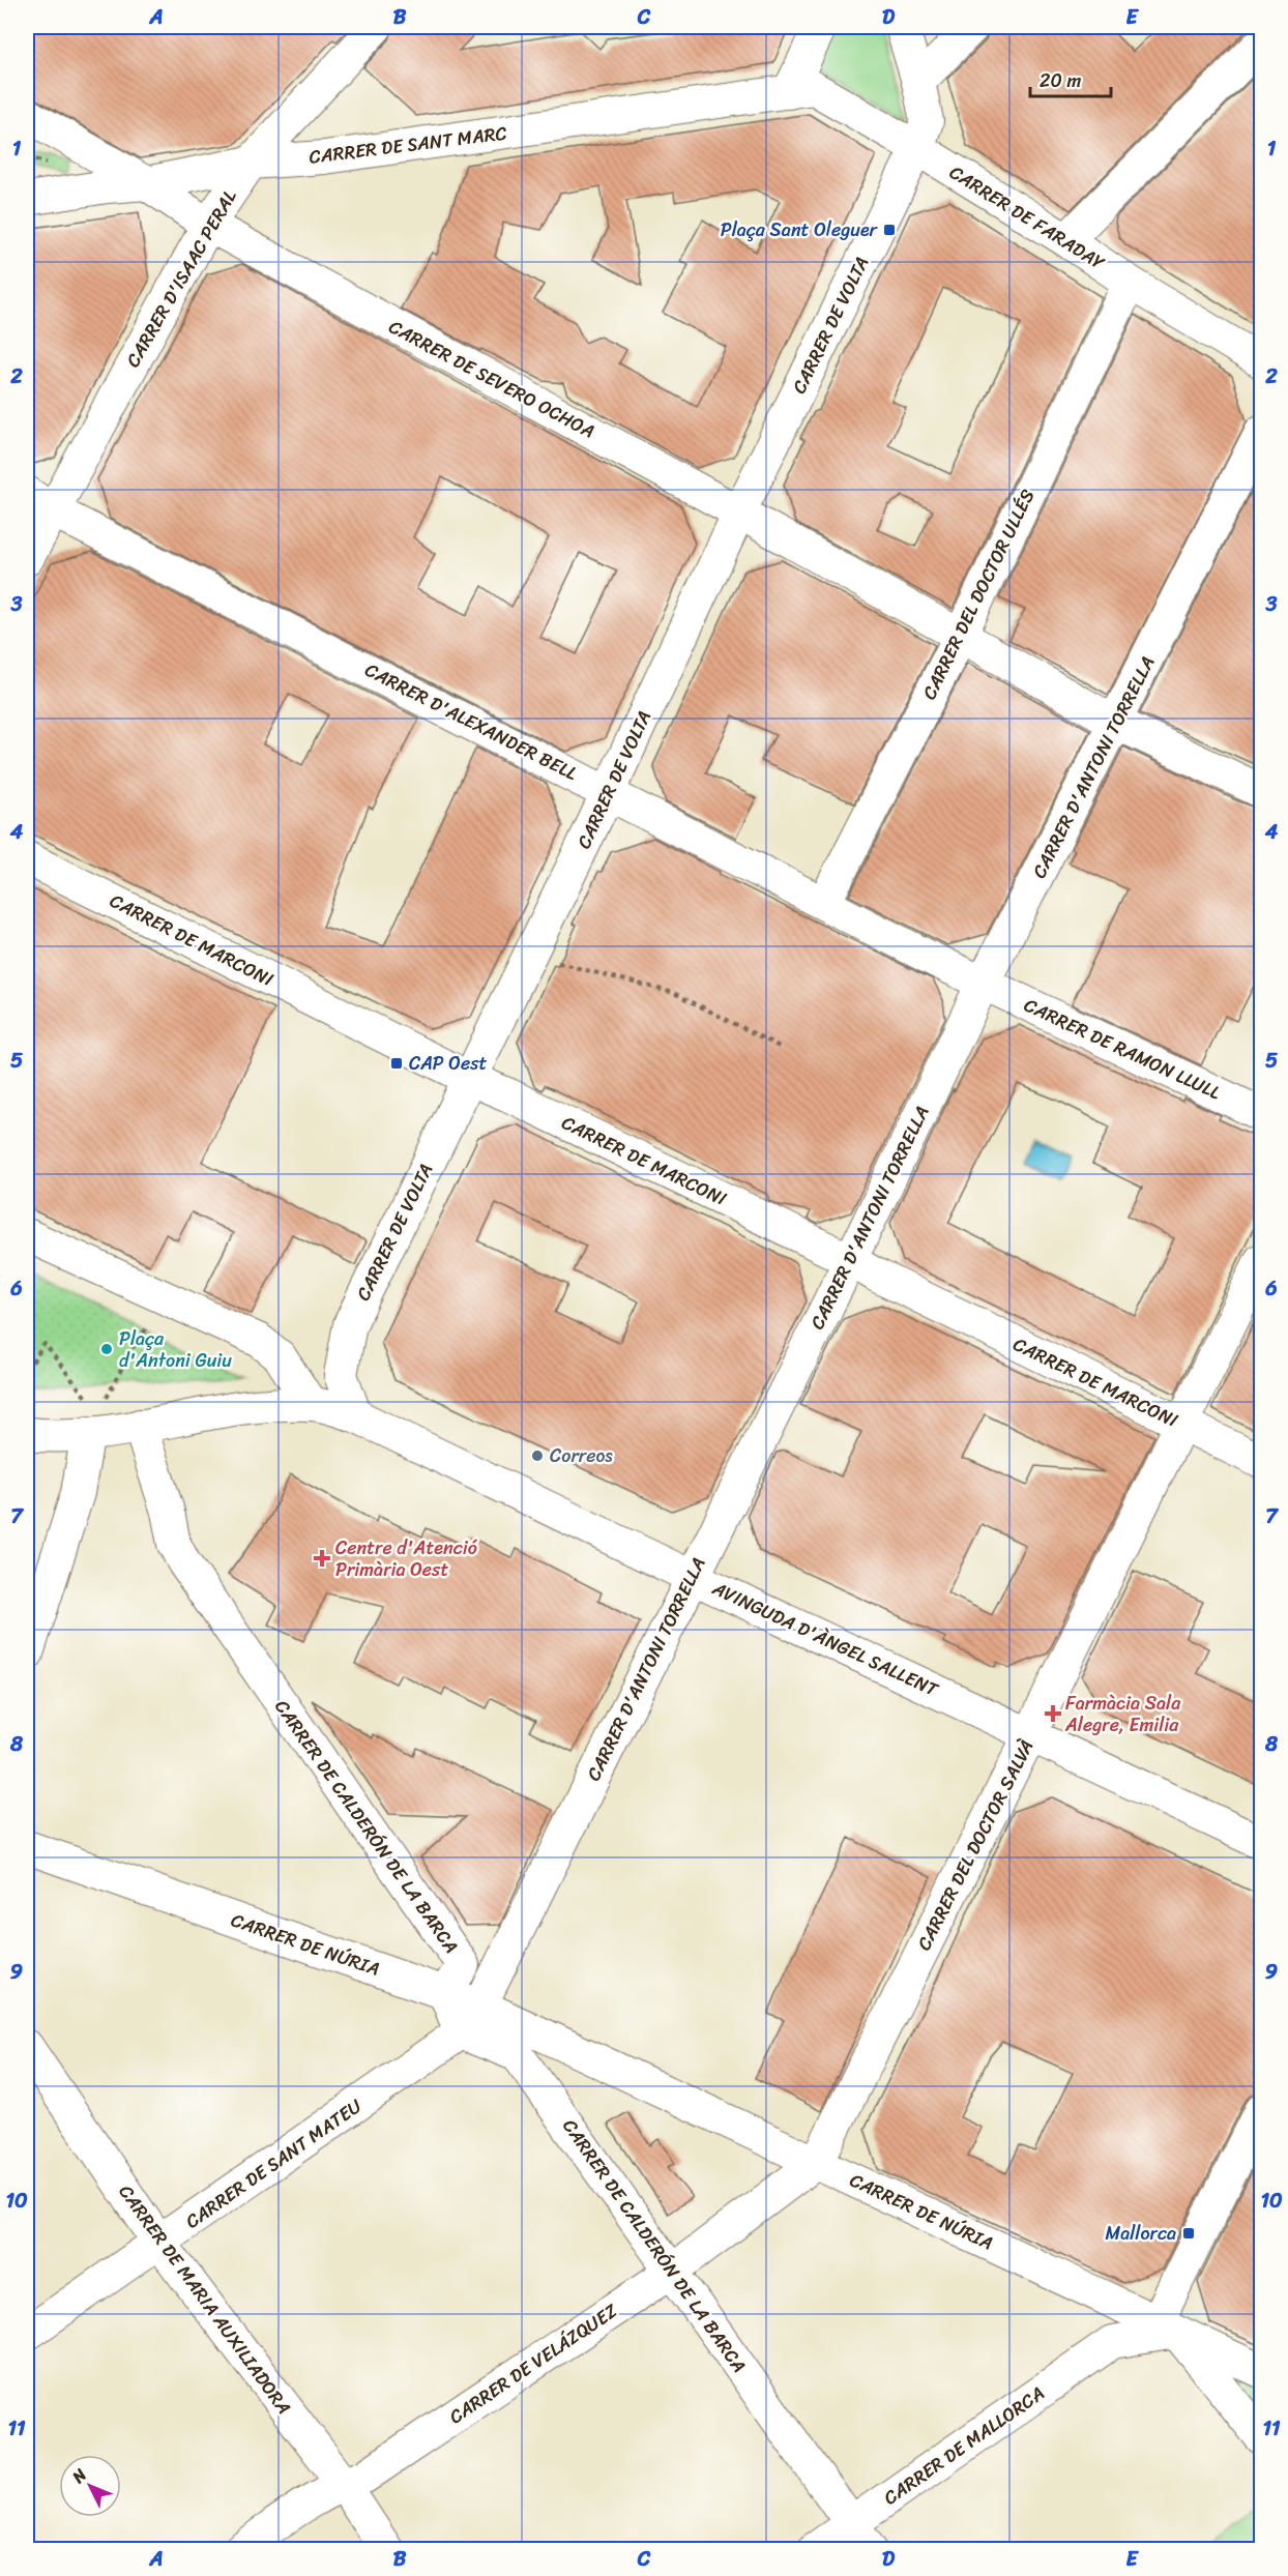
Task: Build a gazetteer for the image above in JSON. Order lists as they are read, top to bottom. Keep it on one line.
{"streets":{"street":["CARRER DE SANT MARC","CARRER DE FARADAY","CARRER D'ISAAC PERAL","CARRER DE VOLTA","CARRER DE SEVERO OCHOA","CARRER DEL DOCTOR ULLÉS","CARRER D'ALEXANDER BELL","CARRER D'ANTONI TORRELLA","CARRER DE MARCONI","CARRER DE RAMON LLULL","AVINGUDA D'ÀNGEL SALLENT","CARRER DE CALDERÓN DE LA BARCA","CARRER DEL DOCTOR SALVÀ","CARRER DE NÚRIA","CARRER DE SANT MATEU","CARRER DE MARIA AUXILIADORA","CARRER DE VELÁZQUEZ","CARRER DE MALLORCA"]},"crossings":[["CARRER DE SANT MARC","CARRER DE FARADAY"],["CARRER DE SANT MARC","CARRER D'ISAAC PERAL"],["CARRER DE SANT MARC","CARRER DE SEVERO OCHOA"],["CARRER DE FARADAY","CARRER DE VOLTA"],["CARRER DE FARADAY","CARRER DEL DOCTOR ULLÉS"],["CARRER D'ISAAC PERAL","CARRER DE SEVERO OCHOA"],["CARRER D'ISAAC PERAL","CARRER D'ALEXANDER BELL"],["CARRER DE VOLTA","CARRER DE SEVERO OCHOA"],["CARRER DE VOLTA","CARRER D'ALEXANDER BELL"],["CARRER DE VOLTA","CARRER DE MARCONI"],["CARRER DE VOLTA","AVINGUDA D'ÀNGEL SALLENT"],["CARRER DE SEVERO OCHOA","CARRER DEL DOCTOR ULLÉS"],["CARRER DE SEVERO OCHOA","CARRER D'ANTONI TORRELLA"],["CARRER DEL DOCTOR ULLÉS","CARRER D'ALEXANDER BELL"],["CARRER D'ALEXANDER BELL","CARRER D'ANTONI TORRELLA"],["CARRER D'ALEXANDER BELL","CARRER DE RAMON LLULL"],["CARRER D'ANTONI TORRELLA","CARRER DE MARCONI"],["CARRER D'ANTONI TORRELLA","CARRER DE RAMON LLULL"],["CARRER D'ANTONI TORRELLA","AVINGUDA D'ÀNGEL SALLENT"],["CARRER D'ANTONI TORRELLA","CARRER DE NÚRIA"],["CARRER D'ANTONI TORRELLA","CARRER DE SANT MATEU"],["CARRER DE MARCONI","CARRER DEL DOCTOR SALVÀ"],["AVINGUDA D'ÀNGEL SALLENT","CARRER DE CALDERÓN DE LA BARCA"],["AVINGUDA D'ÀNGEL SALLENT","CARRER DEL DOCTOR SALVÀ"],["CARRER DE CALDERÓN DE LA BARCA","CARRER DE NÚRIA"],["CARRER DE CALDERÓN DE LA BARCA","CARRER DE SANT MATEU"],["CARRER DE CALDERÓN DE LA BARCA","CARRER DE VELÁZQUEZ"],["CARRER DE CALDERÓN DE LA BARCA","CARRER DE MALLORCA"],["CARRER DEL DOCTOR SALVÀ","CARRER DE NÚRIA"],["CARRER DEL DOCTOR SALVÀ","CARRER DE VELÁZQUEZ"],["CARRER DE NÚRIA","CARRER DE SANT MATEU"],["CARRER DE NÚRIA","CARRER DE VELÁZQUEZ"],["CARRER DE NÚRIA","CARRER DE MALLORCA"],["CARRER DE SANT MATEU","CARRER DE MARIA AUXILIADORA"],["CARRER DE MARIA AUXILIADORA","CARRER DE VELÁZQUEZ"]],"places":{"transit":["Plaça Sant Oleguer","CAP Oest","Mallorca"],"other":["Plaça d'Antoni Guiu","Correos"],"health":["Centre d'Atenció Primària Oest","Farmàcia Sala Alegre, Emilia"]},"scale_bar":"20 m","north":"top left","grid":{"columns":["A","B","C","D","E"],"rows":["1","2","3","4","5","6","7","8","9","10","11"]}}
